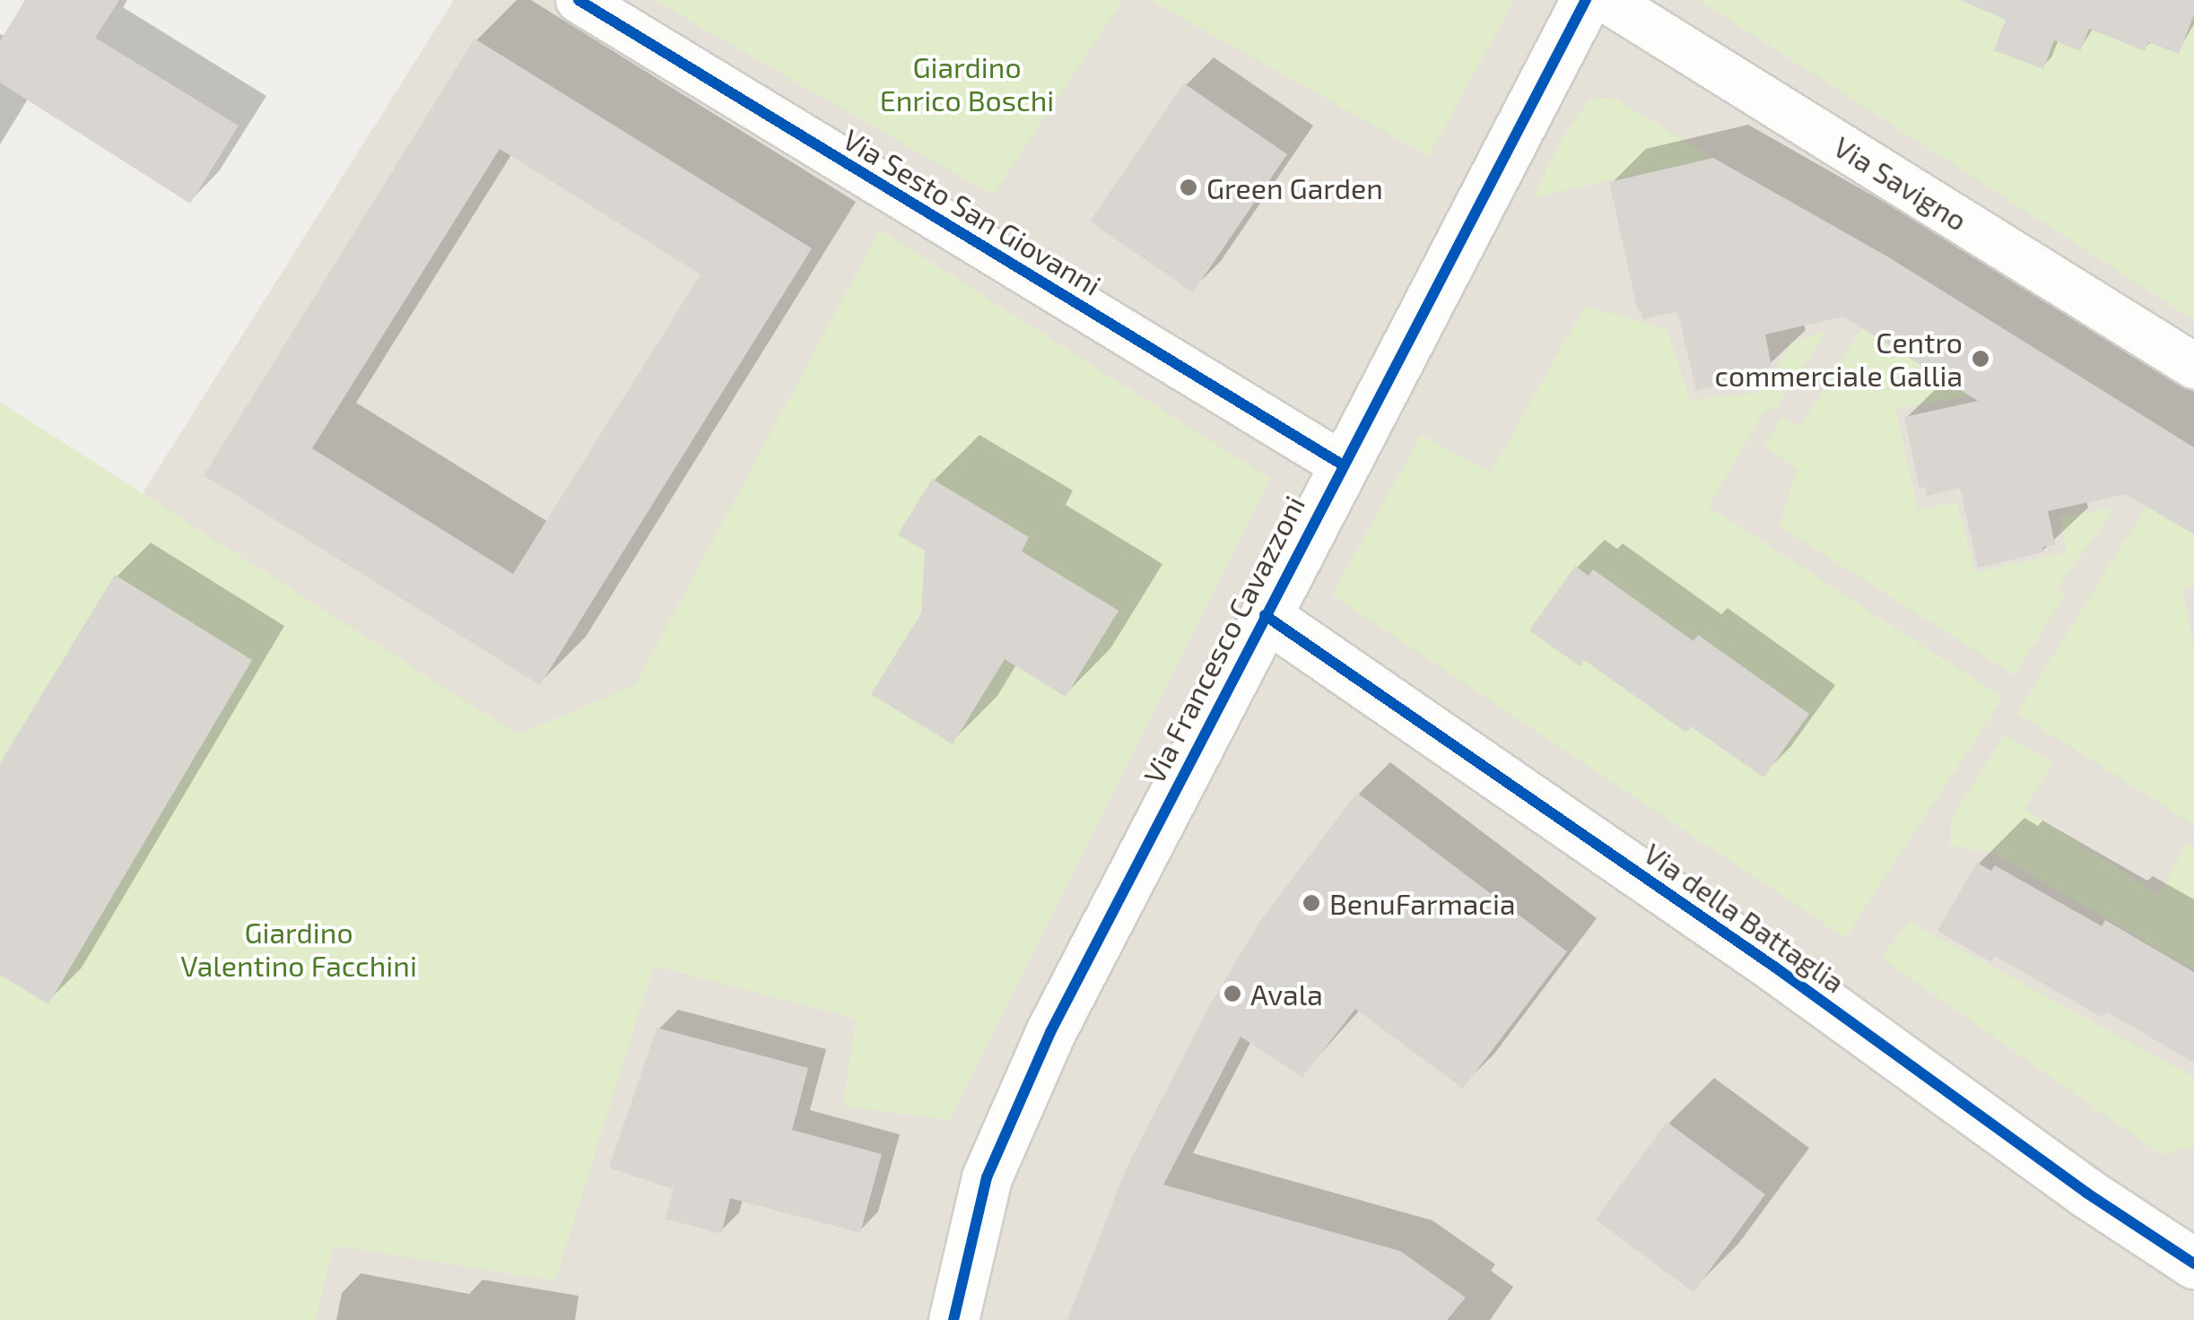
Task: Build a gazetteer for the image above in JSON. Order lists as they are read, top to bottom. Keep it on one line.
{"streets":{"street":["Via Savigno","Via Sesto San Giovanni","Via Francesco Cavazzoni","Via della Battaglia"]},"crossings":[["Via Sesto San Giovanni","Via Francesco Cavazzoni"],["Via Francesco Cavazzoni","Via della Battaglia"]],"parks":["Giardino Enrico Boschi","Giardino Valentino Facchini"],"places":["Green Garden","Centro commerciale Gallia","BenuFarmacia","Avala"]}
